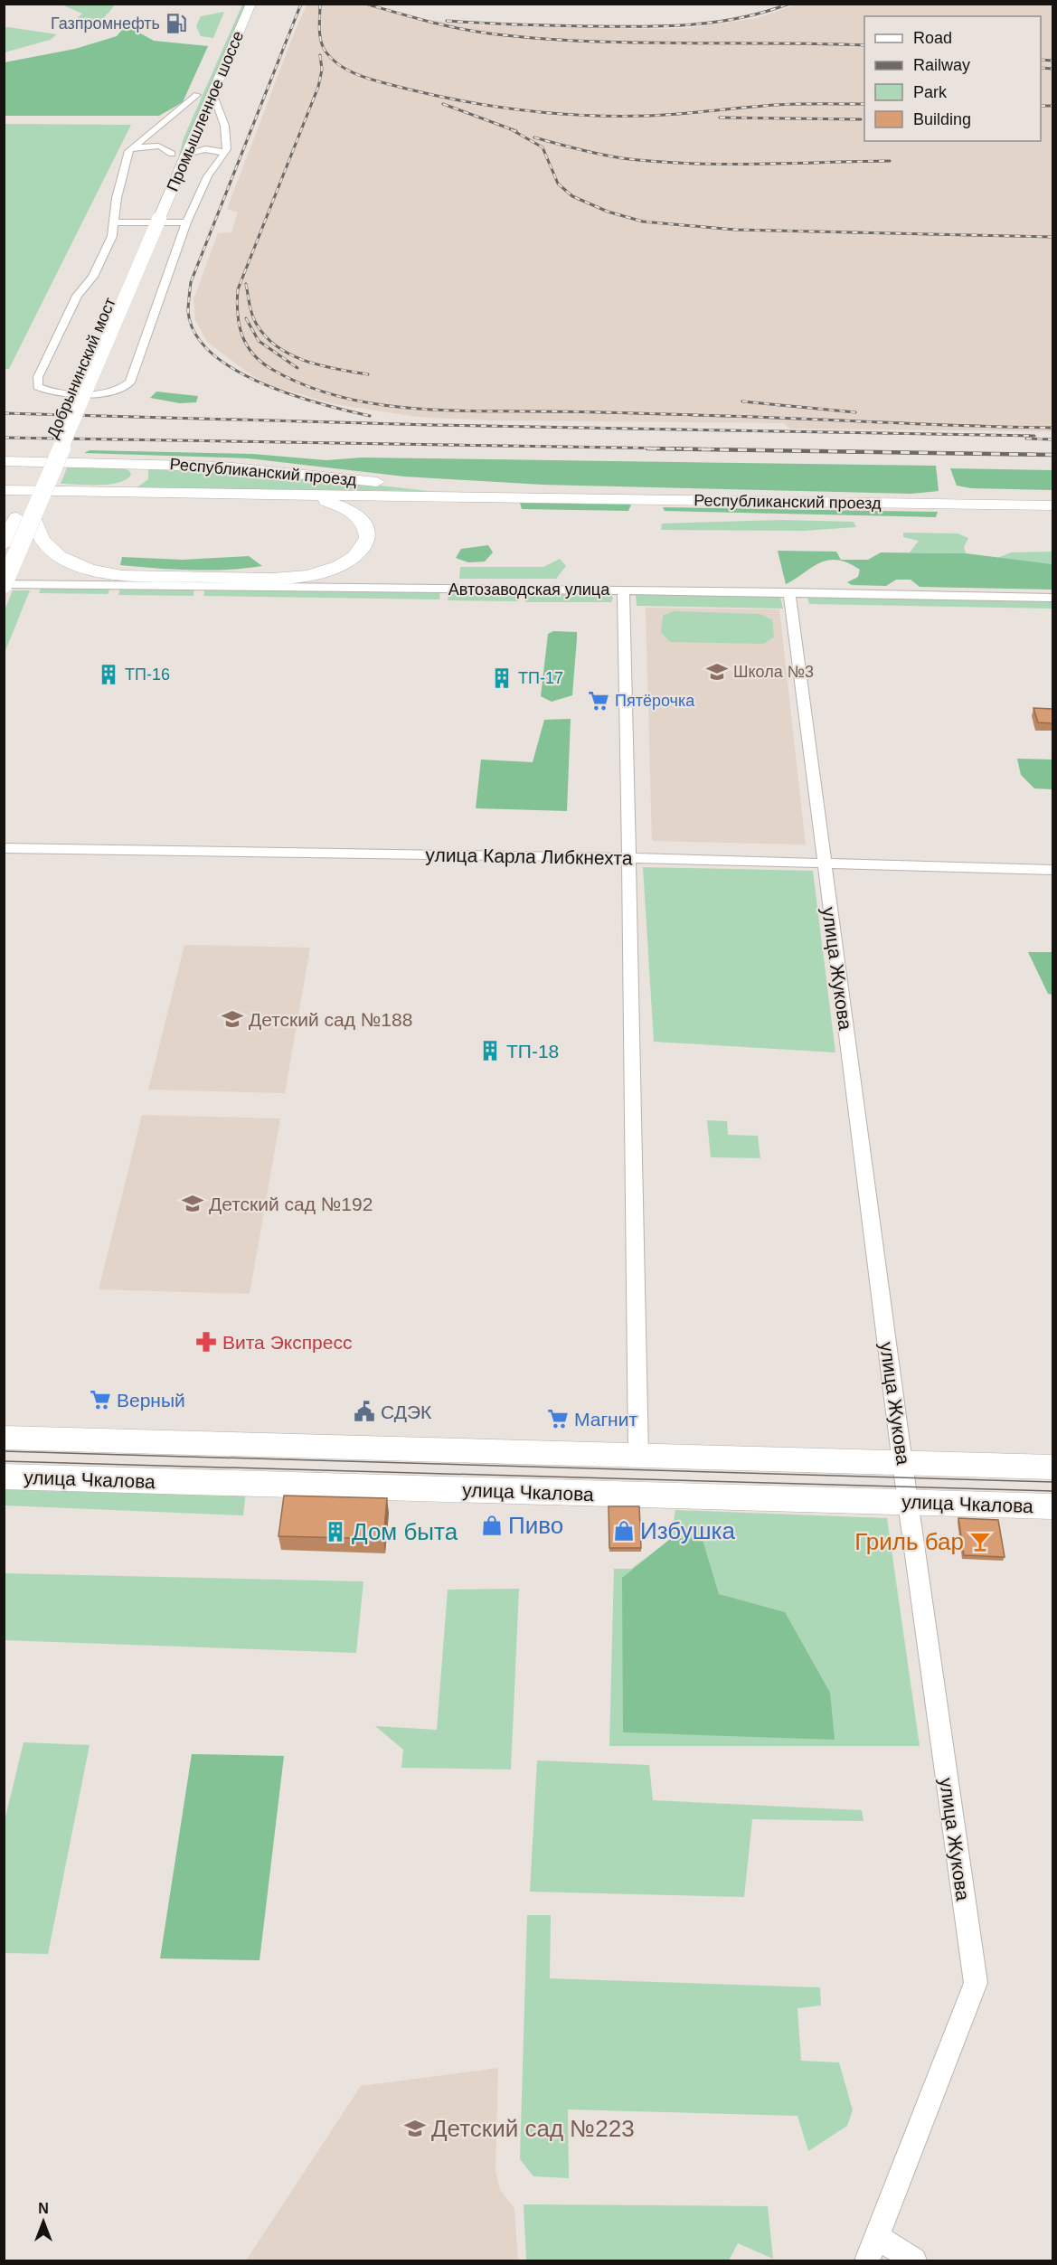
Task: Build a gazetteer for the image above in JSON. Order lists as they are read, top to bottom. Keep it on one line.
{"streets":{"main road":["Промышленное шоссе","Добрынинский мост","Республиканский проезд","улица Чкалова"],"street":["Автозаводская улица","улица Карла Либкнехта","улица Жукова"]},"crossings":[["Промышленное шоссе","Добрынинский мост"],["Автозаводская улица","улица Жукова"],["улица Карла Либкнехта","улица Жукова"],["улица Жукова","улица Чкалова"]],"places":{"fuel station":["Газпромнефть"],"school or university":["Школа №3","Детский сад №188","Детский сад №192","Детский сад №223"],"building":["ТП-16","ТП-17","ТП-18","Дом быта"],"supermarket":["Пятёрочка","Верный","Магнит"],"pharmacy":["Вита Экспресс"],"public building":["СДЭК"],"shop":["Пиво","Избушка"],"bar":["Гриль бар"]},"legend":["Road","Railway","Park","Building"],"north":"top"}
